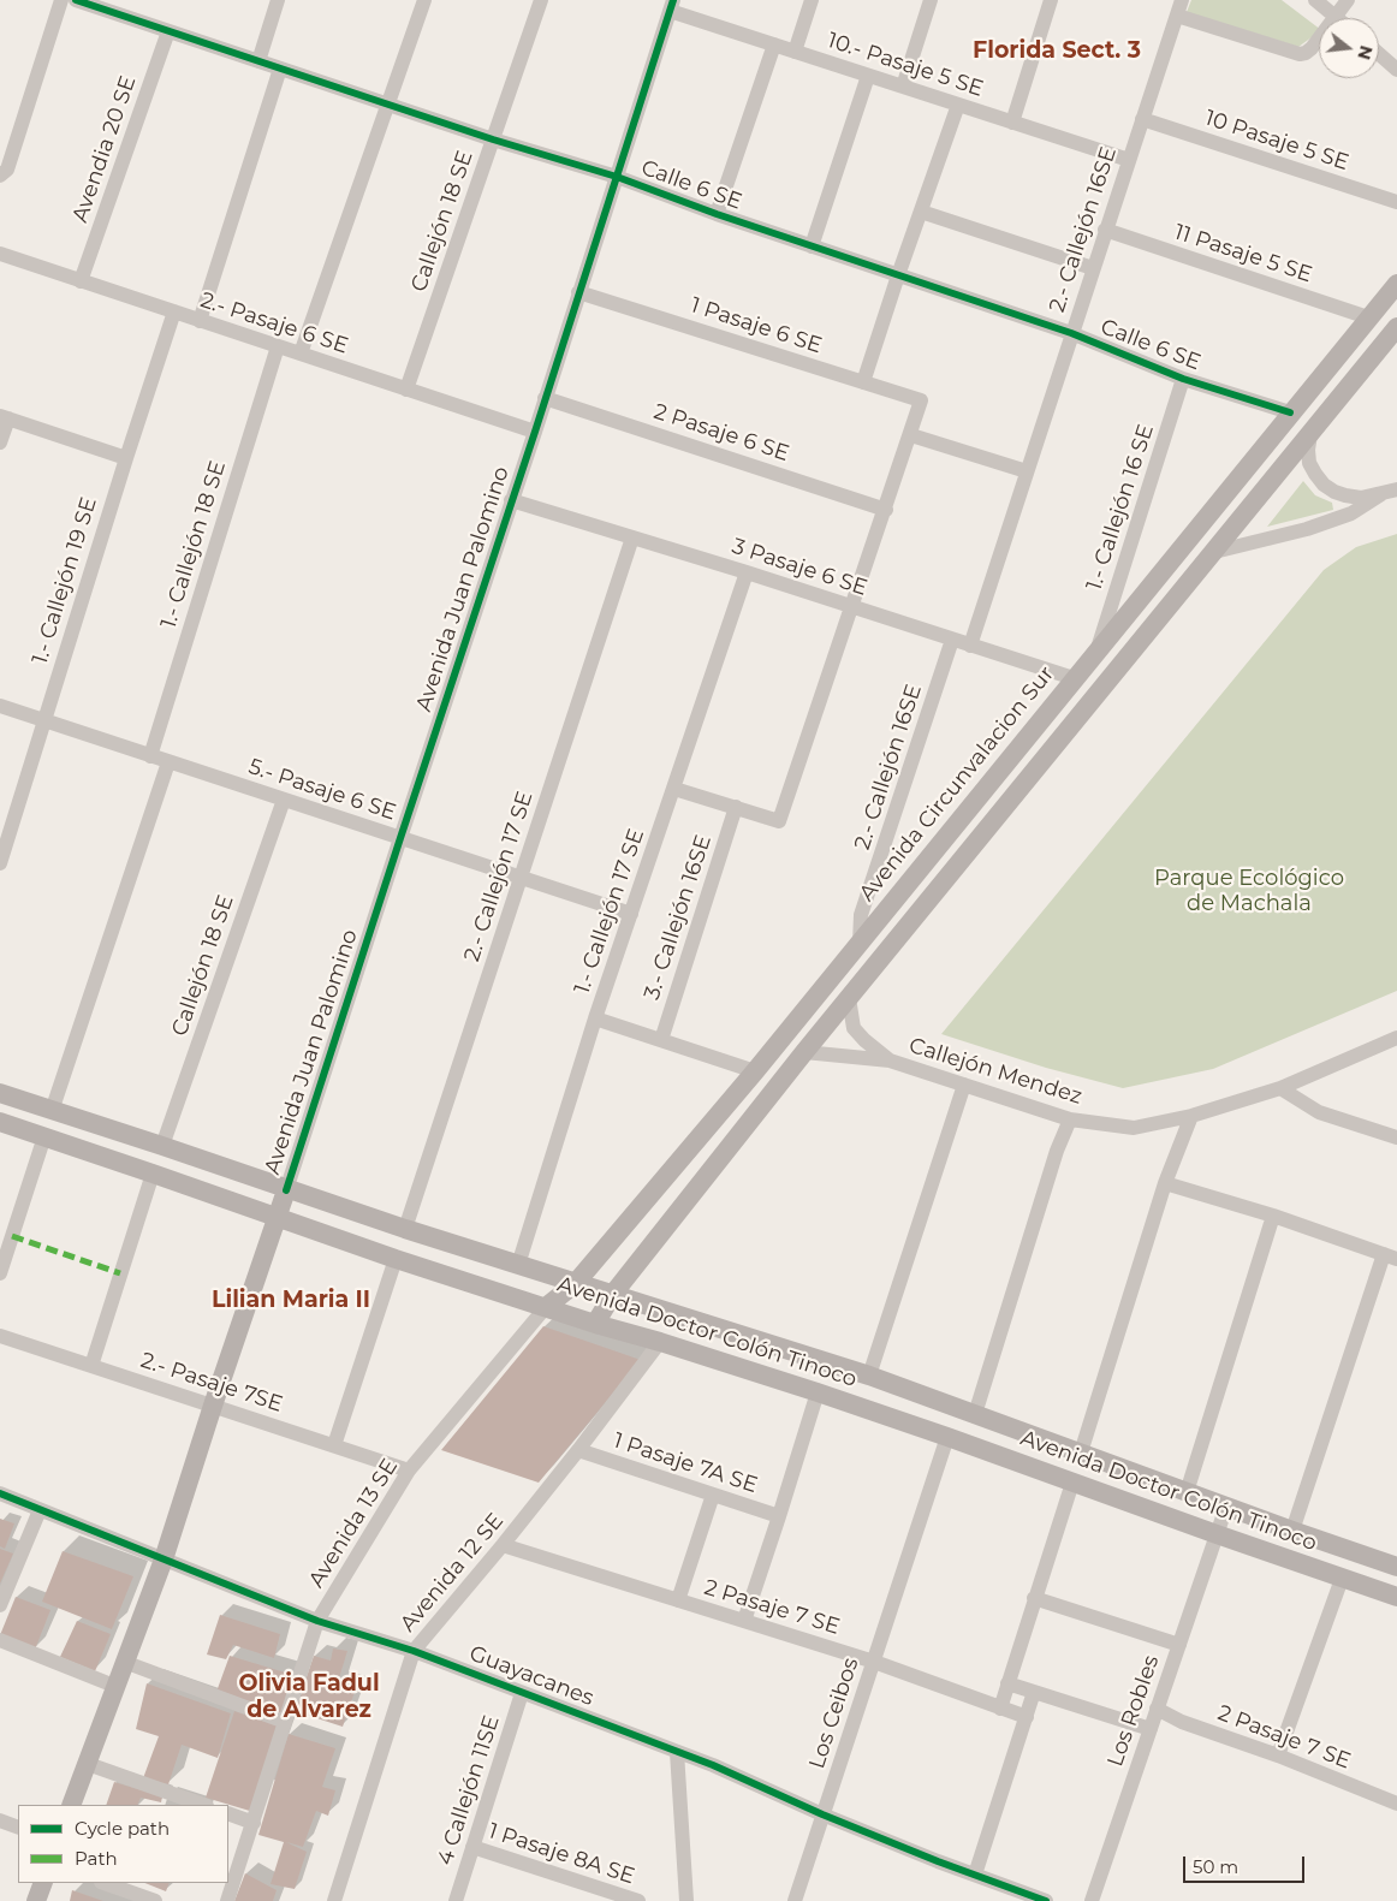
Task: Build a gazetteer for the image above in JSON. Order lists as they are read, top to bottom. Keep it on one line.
{"streets":{"main road":["Avenida Juan Palomino","Avenida Circunvalacion Sur","Avenida Doctor Colón Tinoco"],"street":["10.- Pasaje 5 SE","10 Pasaje 5 SE","Avendia 20 SE","Calle 6 SE","Callejón 18 SE","2.- Callejón 16SE","11 Pasaje 5 SE","2.- Pasaje 6 SE","1 Pasaje 6 SE","2 Pasaje 6 SE","1.- Callejón 16 SE","1.- Callejón 18 SE","3 Pasaje 6 SE","1.- Callejón 19 SE","5.- Pasaje 6 SE","2.- Callejón 17 SE","1.- Callejón 17 SE","3.- Callejón 16SE","Callejón Mendez","2.- Pasaje 7SE","1 Pasaje 7A SE","Avenida 13 SE","Avenida 12 SE","2 Pasaje 7 SE","Guayacanes","Los Robles","Los Ceibos","4 Callejón 11SE","1 Pasaje 8A SE"]},"crossings":[["10.- Pasaje 5 SE","2.- Callejón 16SE"],["10.- Pasaje 5 SE","Avenida Juan Palomino"],["10 Pasaje 5 SE","2.- Callejón 16SE"],["Avendia 20 SE","Calle 6 SE"],["Avendia 20 SE","2.- Pasaje 6 SE"],["Calle 6 SE","Callejón 18 SE"],["Calle 6 SE","2.- Callejón 16SE"],["Calle 6 SE","1.- Callejón 16 SE"],["Calle 6 SE","Avenida Juan Palomino"],["Calle 6 SE","Avenida Circunvalacion Sur"],["Callejón 18 SE","2.- Pasaje 6 SE"],["Callejón 18 SE","5.- Pasaje 6 SE"],["Callejón 18 SE","Avenida Doctor Colón Tinoco"],["2.- Callejón 16SE","11 Pasaje 5 SE"],["2.- Callejón 16SE","3 Pasaje 6 SE"],["2.- Callejón 16SE","Avenida Circunvalacion Sur"],["11 Pasaje 5 SE","Avenida Circunvalacion Sur"],["2.- Pasaje 6 SE","1.- Callejón 18 SE"],["2.- Pasaje 6 SE","1.- Callejón 19 SE"],["2.- Pasaje 6 SE","Avenida Juan Palomino"],["1 Pasaje 6 SE","Avenida Juan Palomino"],["2 Pasaje 6 SE","Avenida Juan Palomino"],["1.- Callejón 16 SE","Avenida Circunvalacion Sur"],["1.- Callejón 18 SE","5.- Pasaje 6 SE"],["3 Pasaje 6 SE","Avenida Juan Palomino"],["3 Pasaje 6 SE","Avenida Circunvalacion Sur"],["3 Pasaje 6 SE","2.- Callejón 17 SE"],["3 Pasaje 6 SE","1.- Callejón 17 SE"],["1.- Callejón 19 SE","5.- Pasaje 6 SE"],["Avenida Juan Palomino","5.- Pasaje 6 SE"],["Avenida Juan Palomino","Avenida Doctor Colón Tinoco"],["Avenida Juan Palomino","2.- Pasaje 7SE"],["Avenida Juan Palomino","Guayacanes"],["Avenida Circunvalacion Sur","Avenida Doctor Colón Tinoco"],["Avenida Circunvalacion Sur","Avenida 13 SE"],["5.- Pasaje 6 SE","2.- Callejón 17 SE"],["5.- Pasaje 6 SE","1.- Callejón 17 SE"],["2.- Callejón 17 SE","Avenida Doctor Colón Tinoco"],["1.- Callejón 17 SE","Avenida Doctor Colón Tinoco"],["Avenida Doctor Colón Tinoco","Avenida 13 SE"],["Avenida Doctor Colón Tinoco","Avenida 12 SE"],["Avenida Doctor Colón Tinoco","Los Robles"],["Avenida Doctor Colón Tinoco","Los Ceibos"],["2.- Pasaje 7SE","Avenida 13 SE"],["1 Pasaje 7A SE","Avenida 12 SE"],["Avenida 13 SE","Guayacanes"],["Avenida 12 SE","2 Pasaje 7 SE"],["Avenida 12 SE","Guayacanes"],["2 Pasaje 7 SE","Los Robles"],["2 Pasaje 7 SE","Los Ceibos"],["Guayacanes","Los Ceibos"],["Guayacanes","4 Callejón 11SE"],["4 Callejón 11SE","1 Pasaje 8A SE"]],"districts":["Florida Sect. 3","Lilian Maria II","Olivia Fadul de Alvarez"],"parks":["Parque Ecológico de Machala"],"legend":["Cycle path","Path"],"scale_bar":"50 m","north":"right"}
